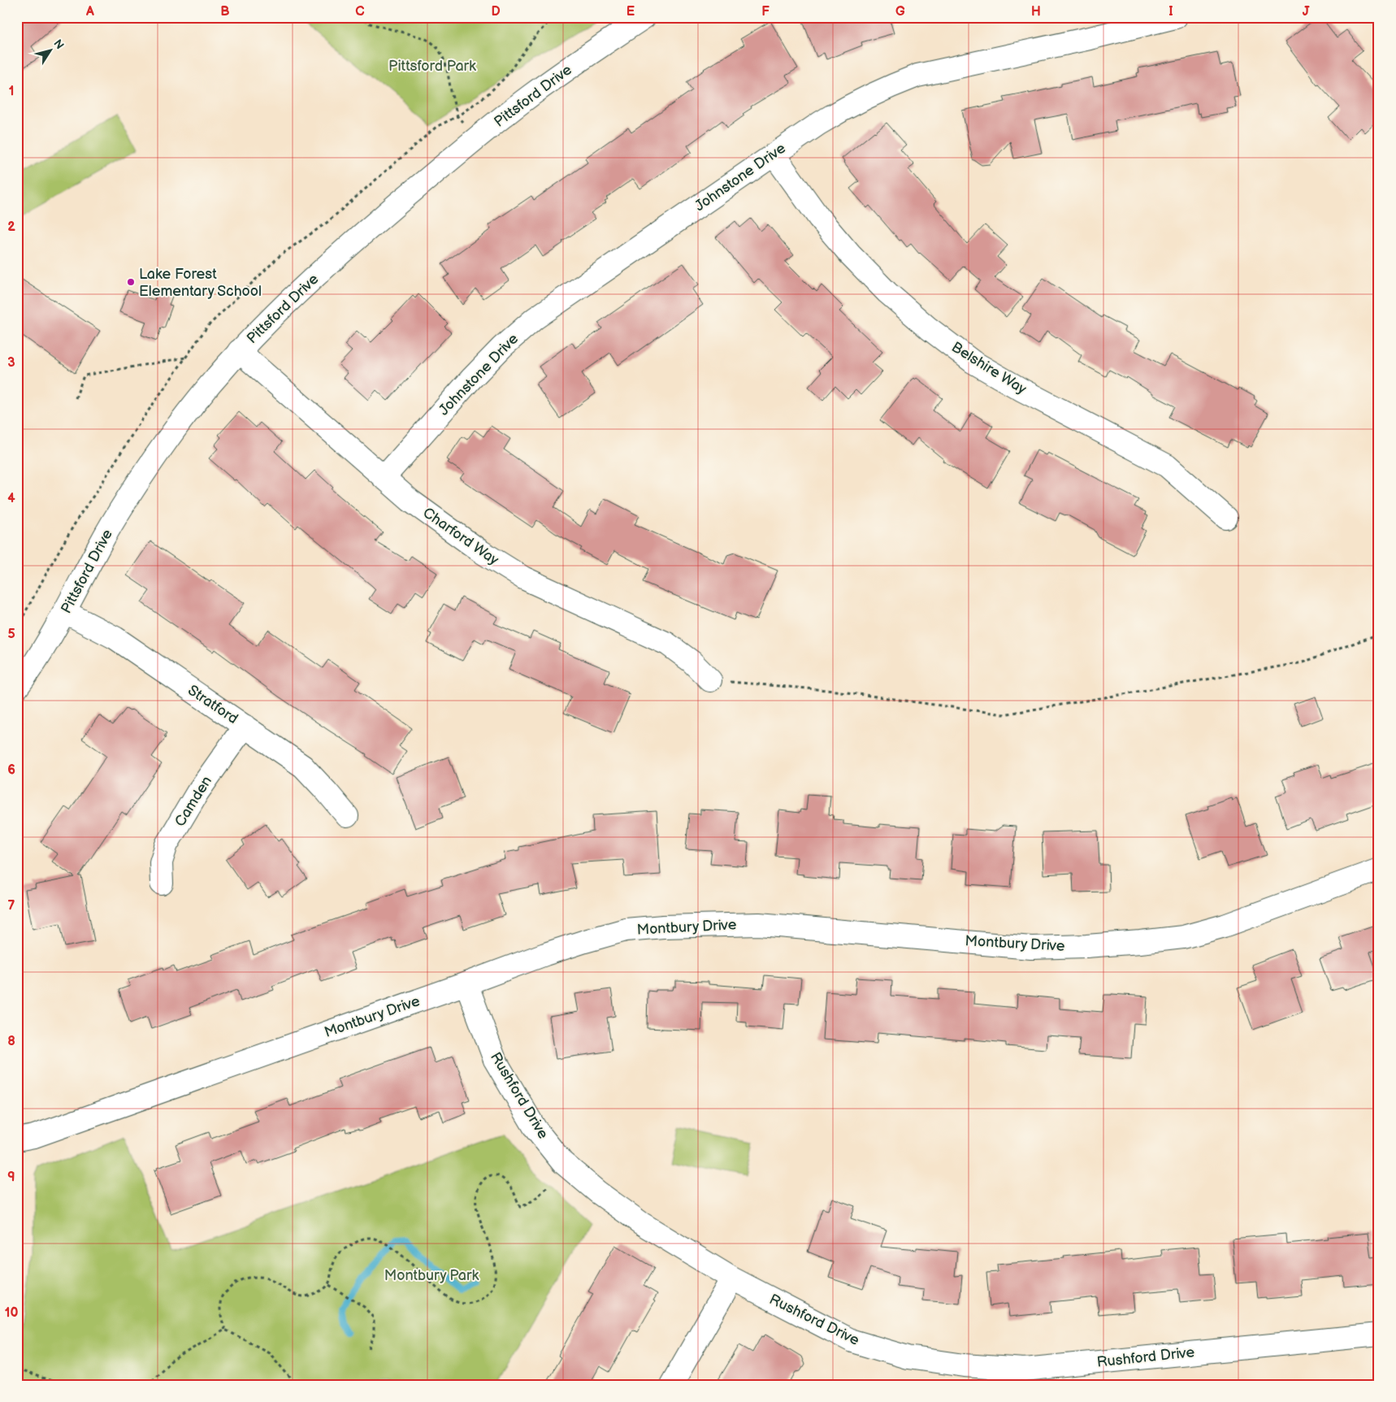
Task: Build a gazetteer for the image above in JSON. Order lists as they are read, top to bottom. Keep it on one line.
{"streets":{"street":["Pittsford Drive","Johnstone Drive","Belshire Way","Charford Way","Stratford","Camden","Montbury Drive","Rushford Drive"]},"crossings":[["Pittsford Drive","Charford Way"],["Pittsford Drive","Stratford"],["Johnstone Drive","Belshire Way"],["Johnstone Drive","Charford Way"],["Stratford","Camden"],["Montbury Drive","Rushford Drive"]],"parks":["Pittsford Park","Montbury Park"],"places":["Lake Forest Elementary School"],"north":"top right","grid":{"columns":["A","B","C","D","E","F","G","H","I","J"],"rows":["1","2","3","4","5","6","7","8","9","10"]}}
